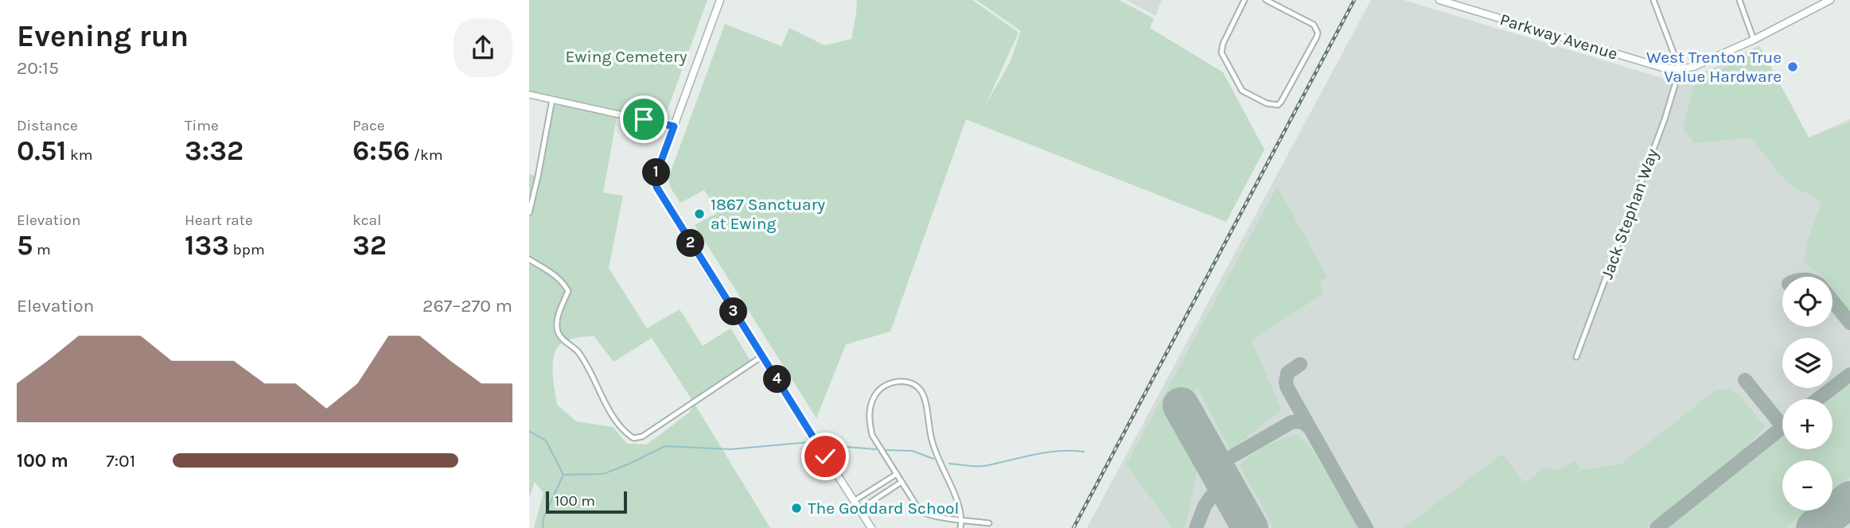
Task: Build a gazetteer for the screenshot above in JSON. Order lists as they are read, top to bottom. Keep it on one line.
{"streets":{"main road":["Parkway Avenue"],"street":["Jack Stephan Way"]},"crossings":[["Parkway Avenue","Jack Stephan Way"]],"parks":["Ewing Cemetery"],"places":["West Trenton True Value Hardware","1867 Sanctuary at Ewing","The Goddard School"],"scale_bar":"100 m","page":{"heading":["Evening run","20:15"],"stats":[["Distance","0.51 km"],["Time","3:32"],["Pace","6:56 /km"],["Elevation","5 m"],["Heart rate","133 bpm"],["kcal","32"]],"pins":["1","2","3","4"],"map_buttons":["+","−"],"chart":["Elevation","267–270 m"],"list":[{"name":"100 m","note":"7:01"}],"scale":"100 m"}}
